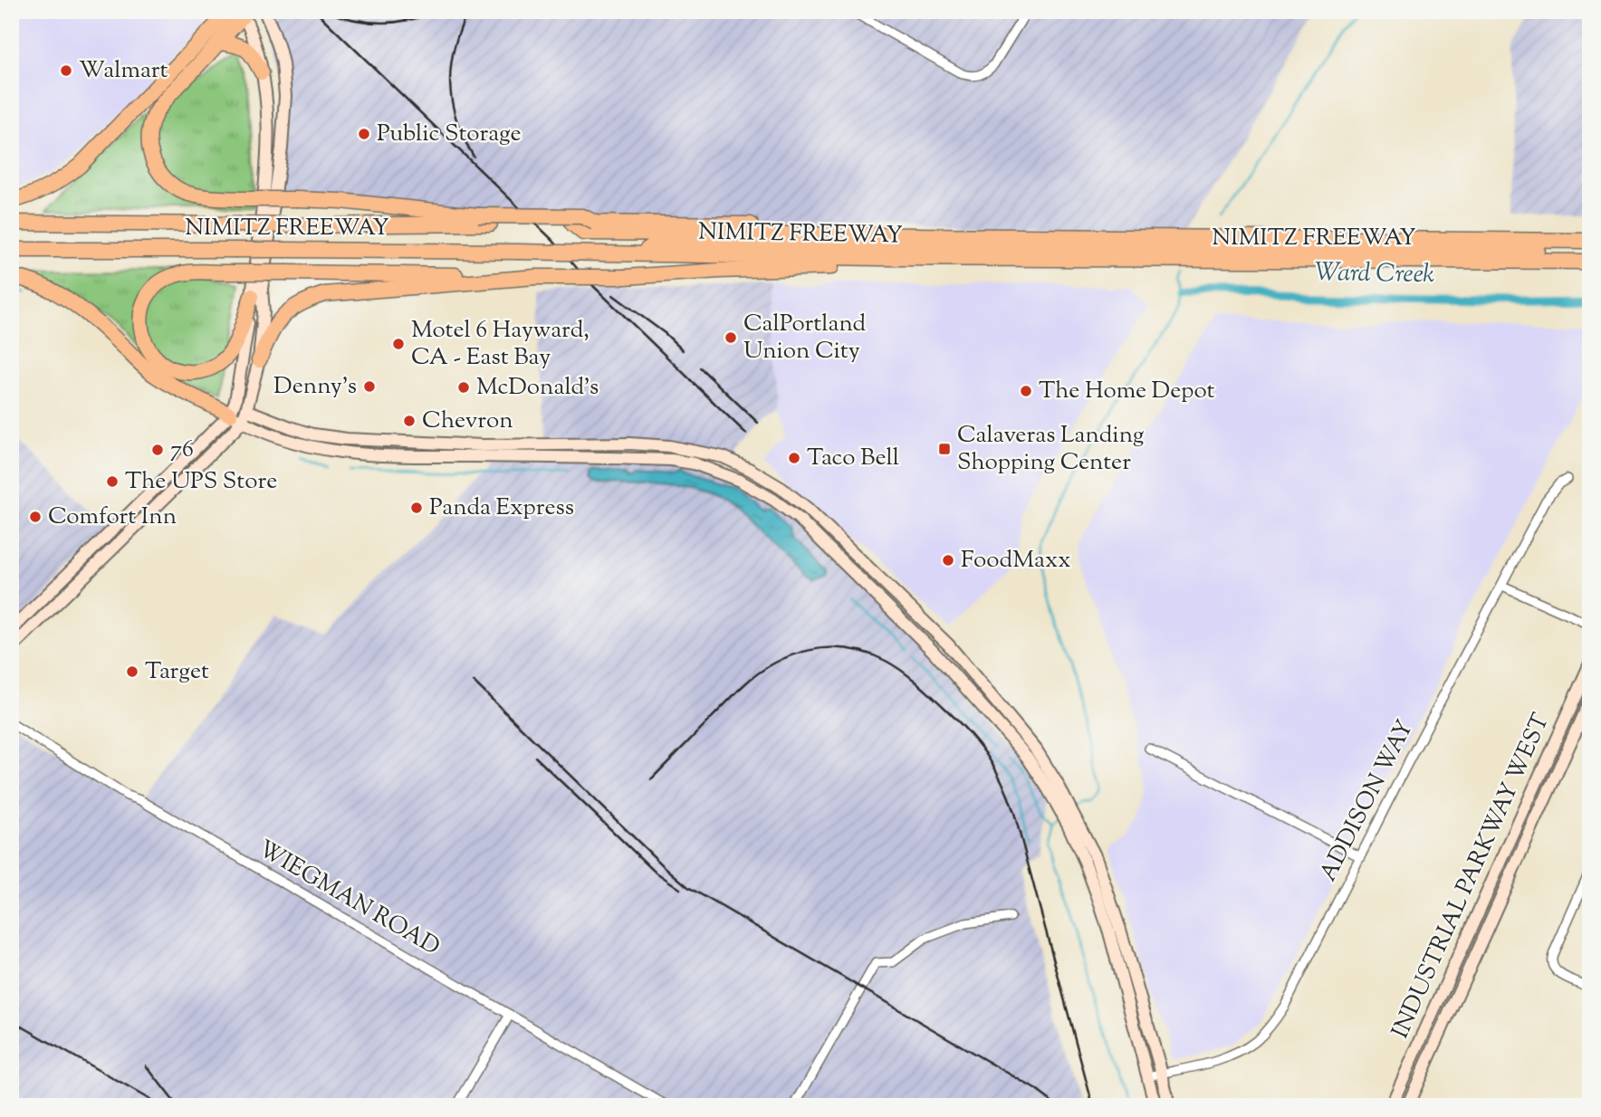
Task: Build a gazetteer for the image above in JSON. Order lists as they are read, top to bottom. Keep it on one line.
{"streets":{"highway":["NIMITZ FREEWAY"],"main road":["INDUSTRIAL PARKWAY WEST"],"street":["ADDISON WAY","WIEGMAN ROAD"]},"water":["Ward Creek"],"places":{"other":["Walmart","Public Storage","CalPortland Union City","Motel 6 Hayward, CA - East Bay","Denny's","McDonald's","The Home Depot","Chevron","76","Taco Bell","The UPS Store","Panda Express","Comfort Inn","FoodMaxx","Target"],"transit":["Calaveras Landing Shopping Center"]}}
